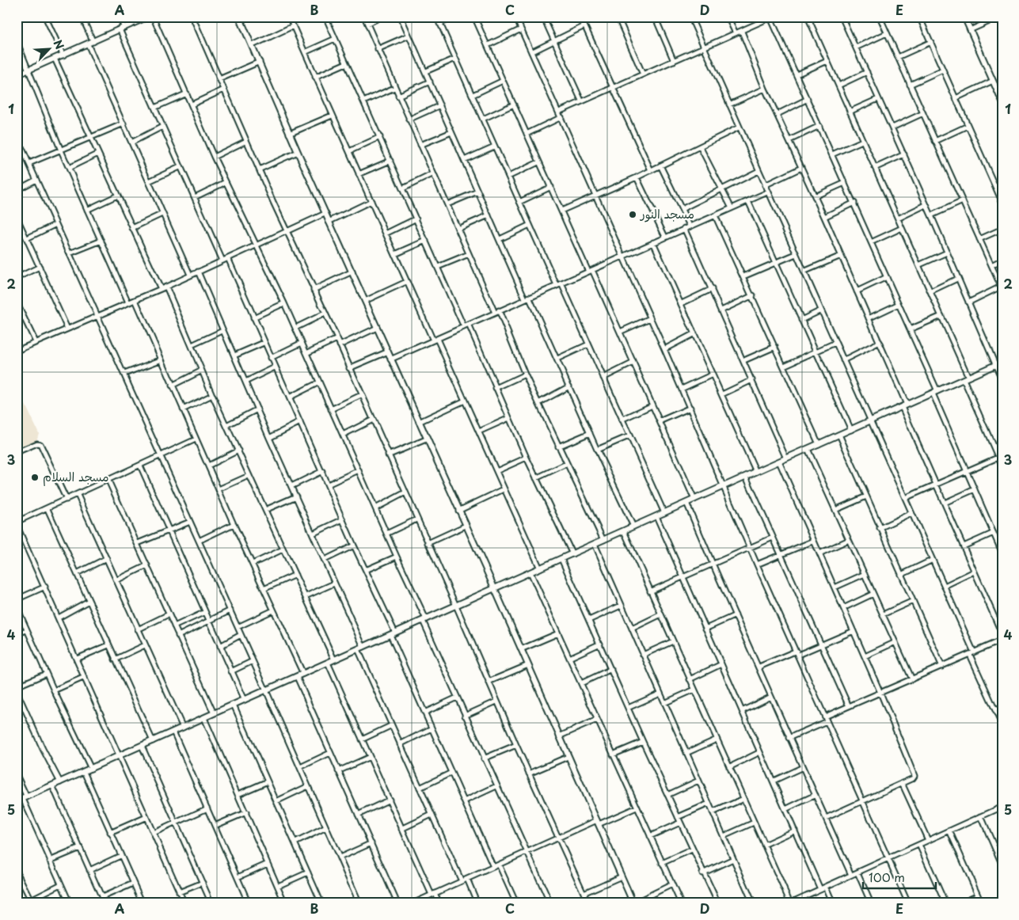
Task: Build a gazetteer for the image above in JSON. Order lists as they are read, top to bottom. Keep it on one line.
{"places":["مسجد النور","مسجد السلام"],"scale_bar":"100 m","north":"top right","grid":{"columns":["A","B","C","D","E"],"rows":["1","2","3","4","5"]}}
